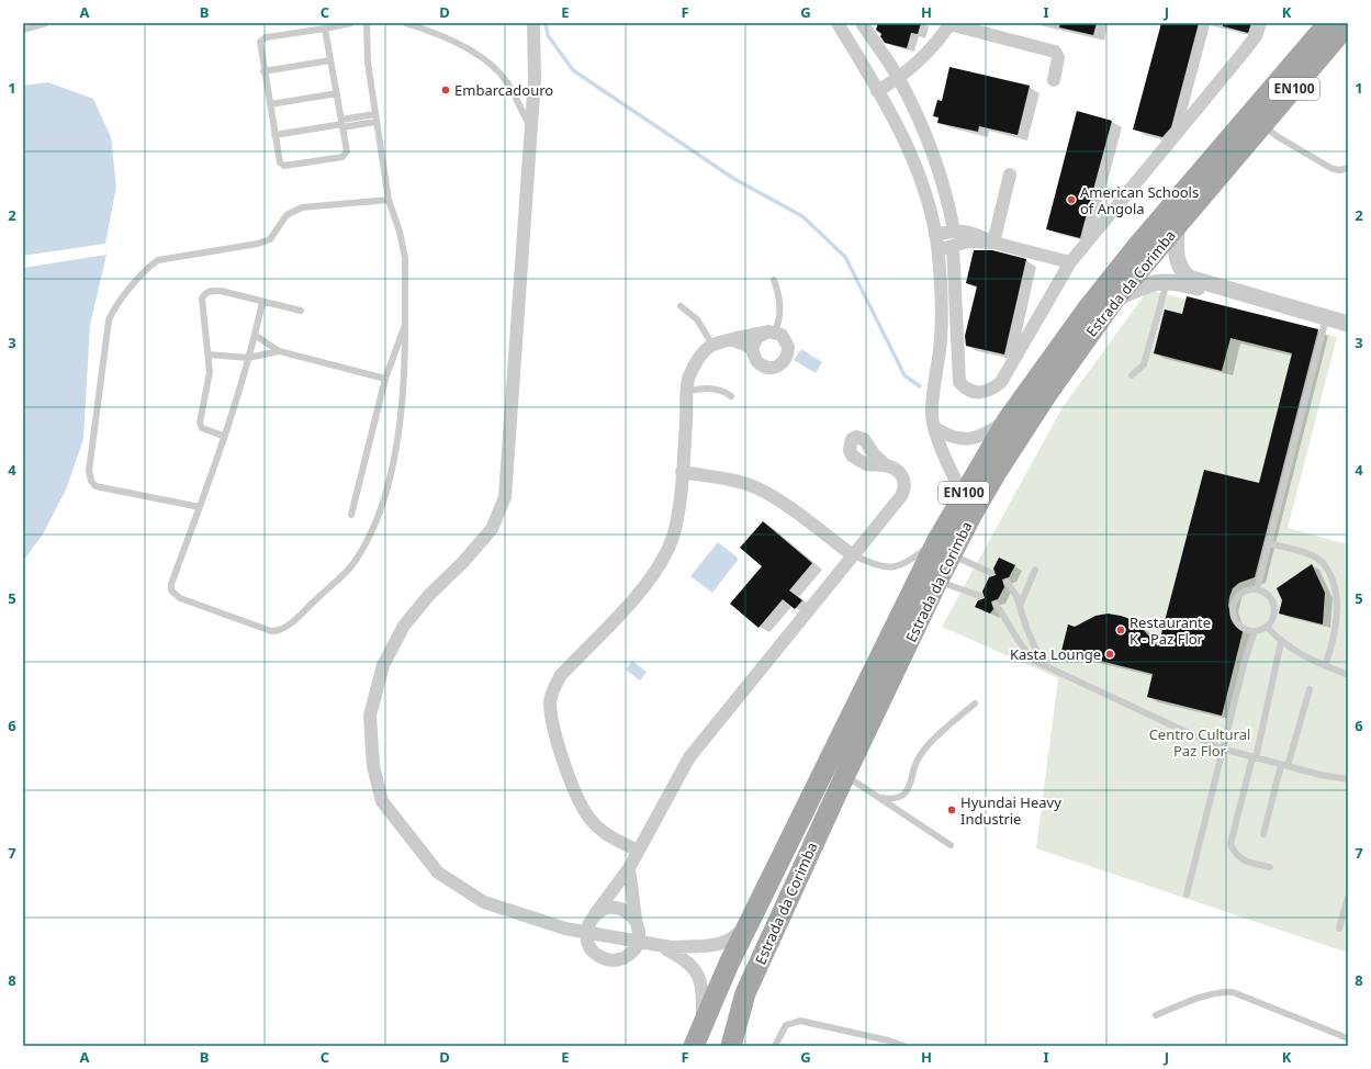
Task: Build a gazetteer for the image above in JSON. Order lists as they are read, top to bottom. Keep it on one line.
{"streets":{"main road":["EN100","Estrada da Corimba"]},"parks":["Centro Cultural Paz Flor"],"places":["Embarcadouro","American Schools of Angola","Restaurante K - Paz Flor","Kasta Lounge","Hyundai Heavy Industrie"],"grid":{"columns":["A","B","C","D","E","F","G","H","I","J","K"],"rows":["1","2","3","4","5","6","7","8"]}}
